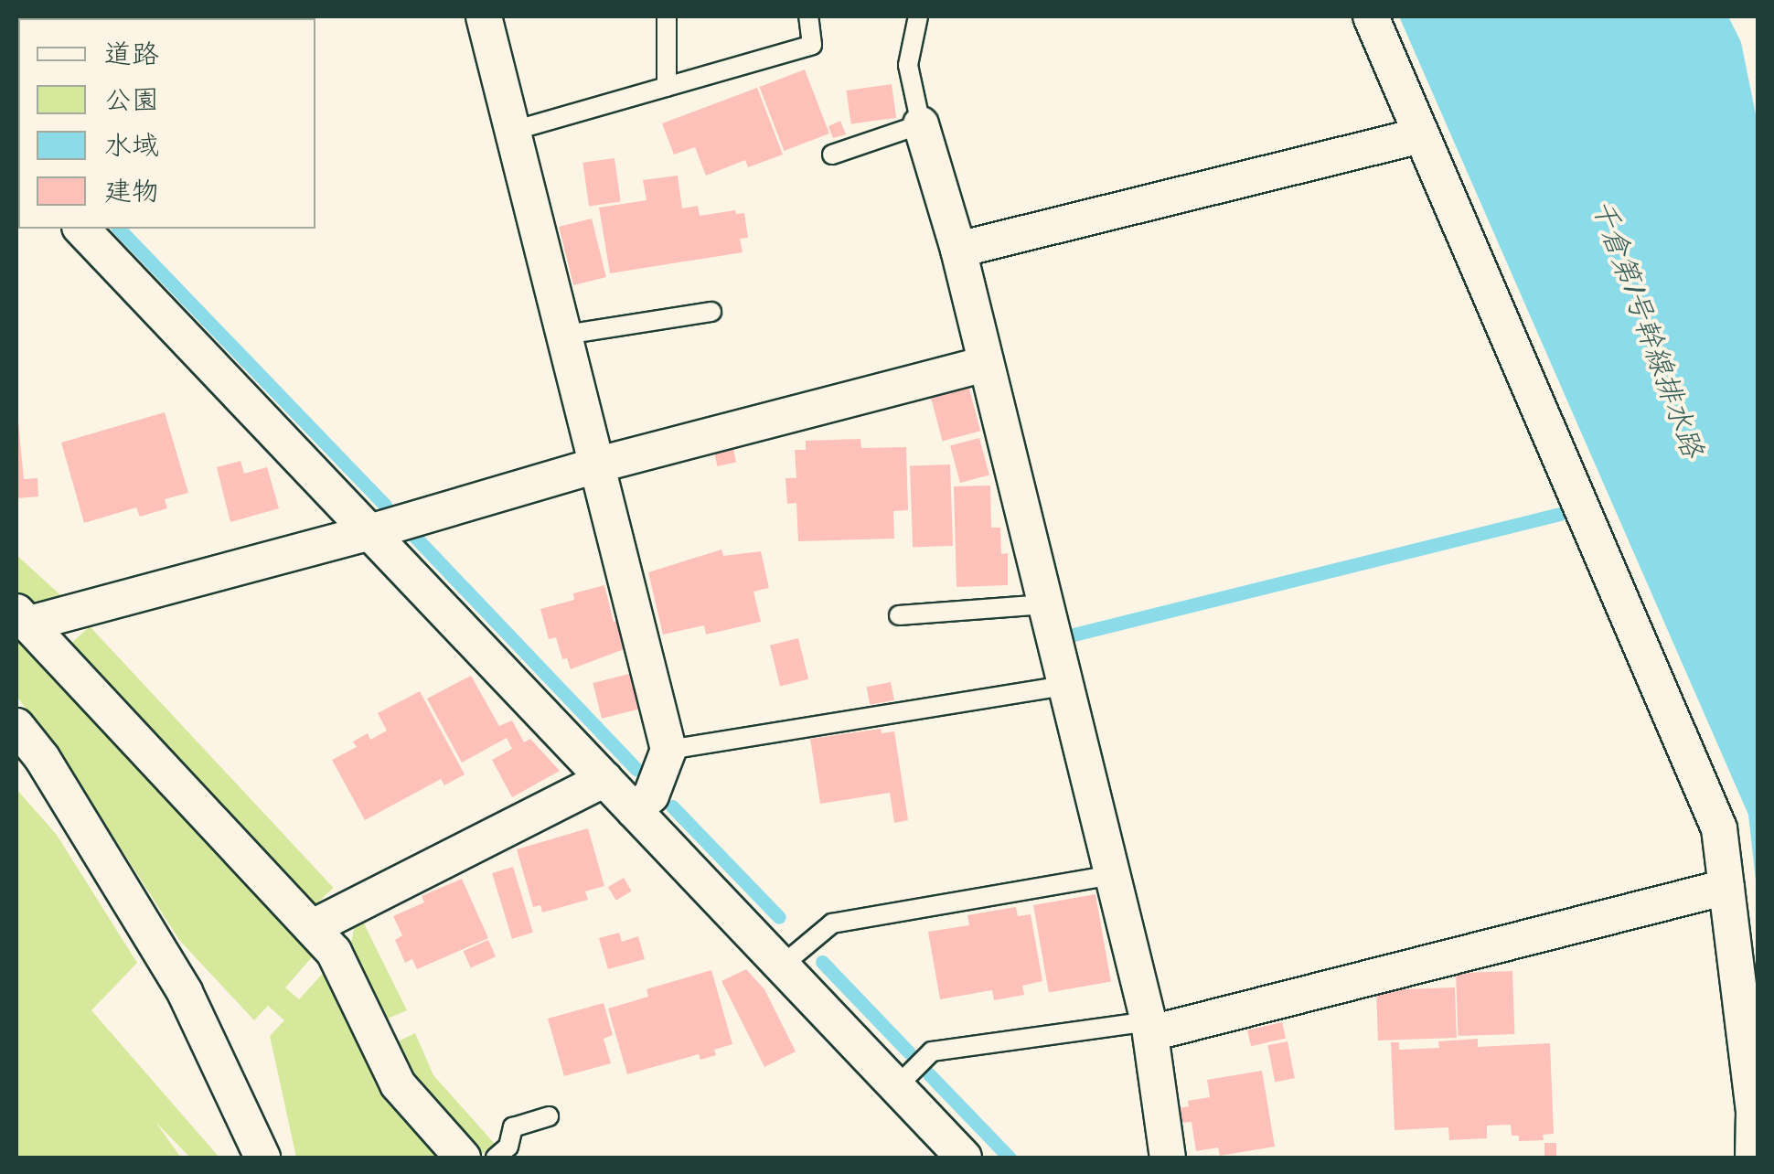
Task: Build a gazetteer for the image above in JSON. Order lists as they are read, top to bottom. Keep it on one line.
{"water":["千倉第1号幹線排水路"],"legend":["道路","公園","水域","建物"]}
